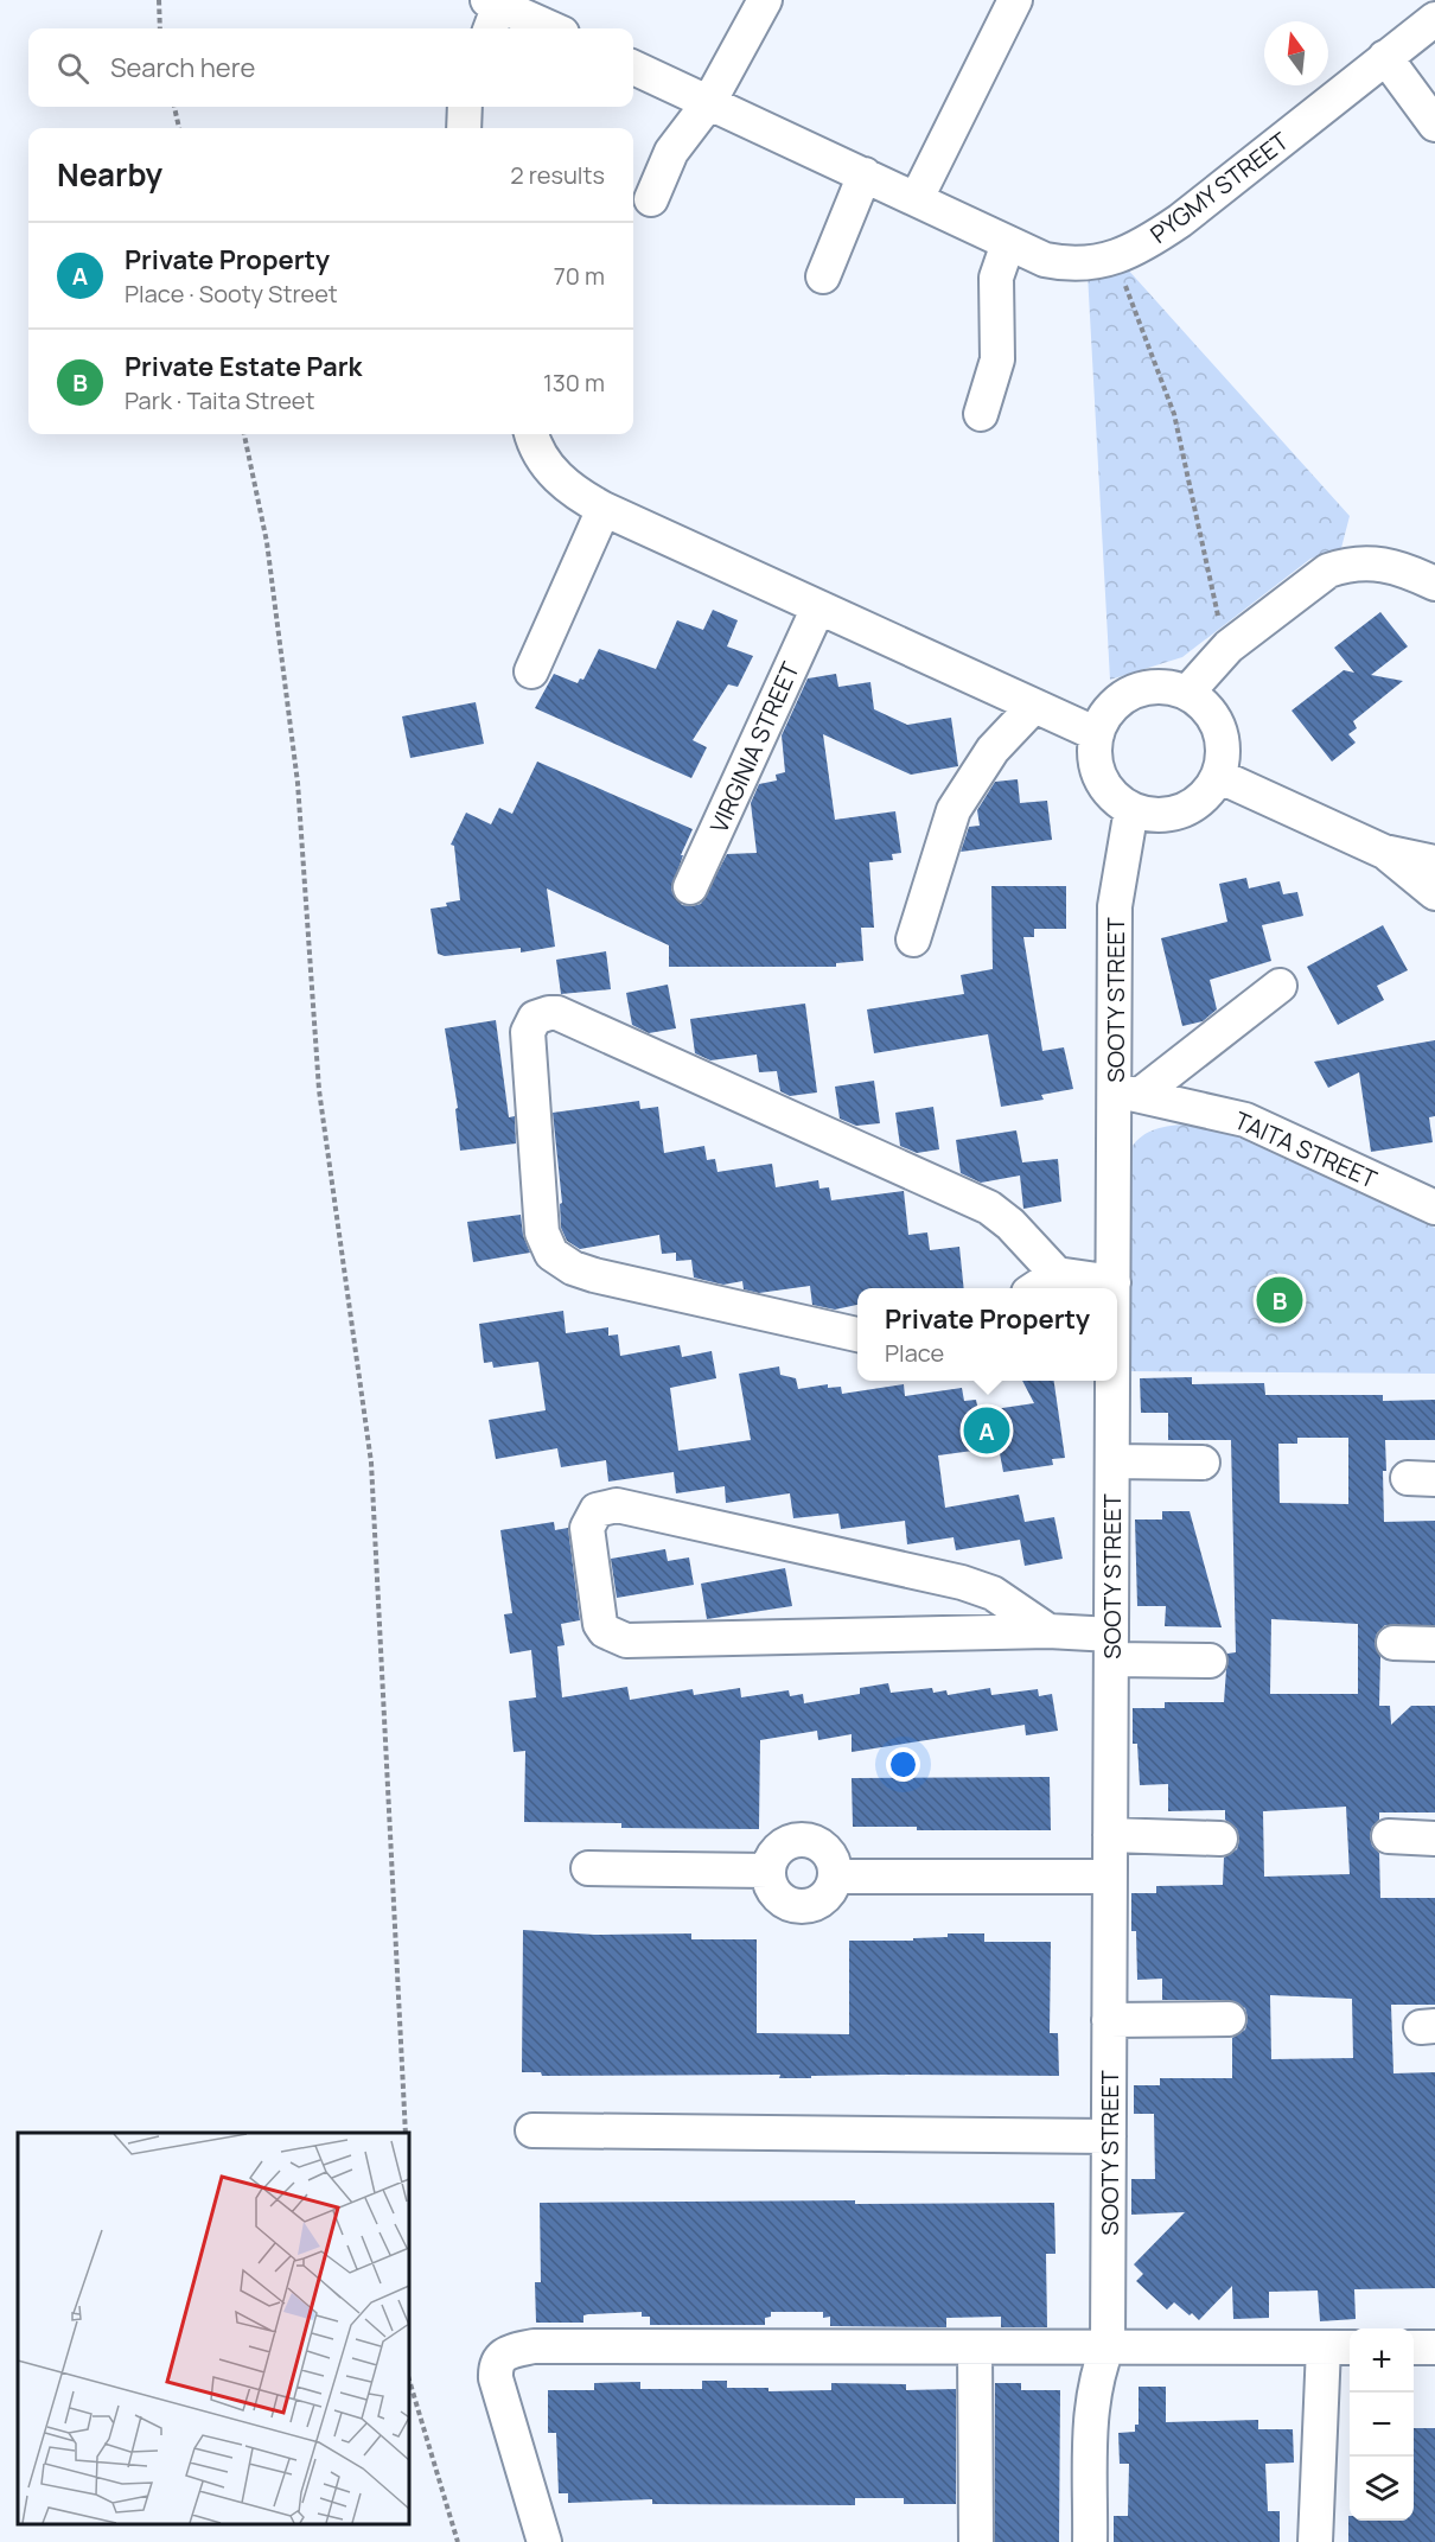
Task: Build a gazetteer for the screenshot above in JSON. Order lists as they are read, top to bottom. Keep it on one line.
{"streets":{"street":["PYGMY STREET","VIRGINIA STREET","SOOTY STREET","TAITA STREET"]},"crossings":[["SOOTY STREET","TAITA STREET"]],"north":"top","page":{"search":"Search here","heading":["Nearby","2 results"],"list":[{"mark":"A","name":"Private Property","note":"Place · Sooty Street","value":"70 m"},{"mark":"B","name":"Private Estate Park","note":"Park · Taita Street","value":"130 m"}],"pins":["B","A"],"popup":["Private Property","Place"],"map_buttons":["+","−"]}}
